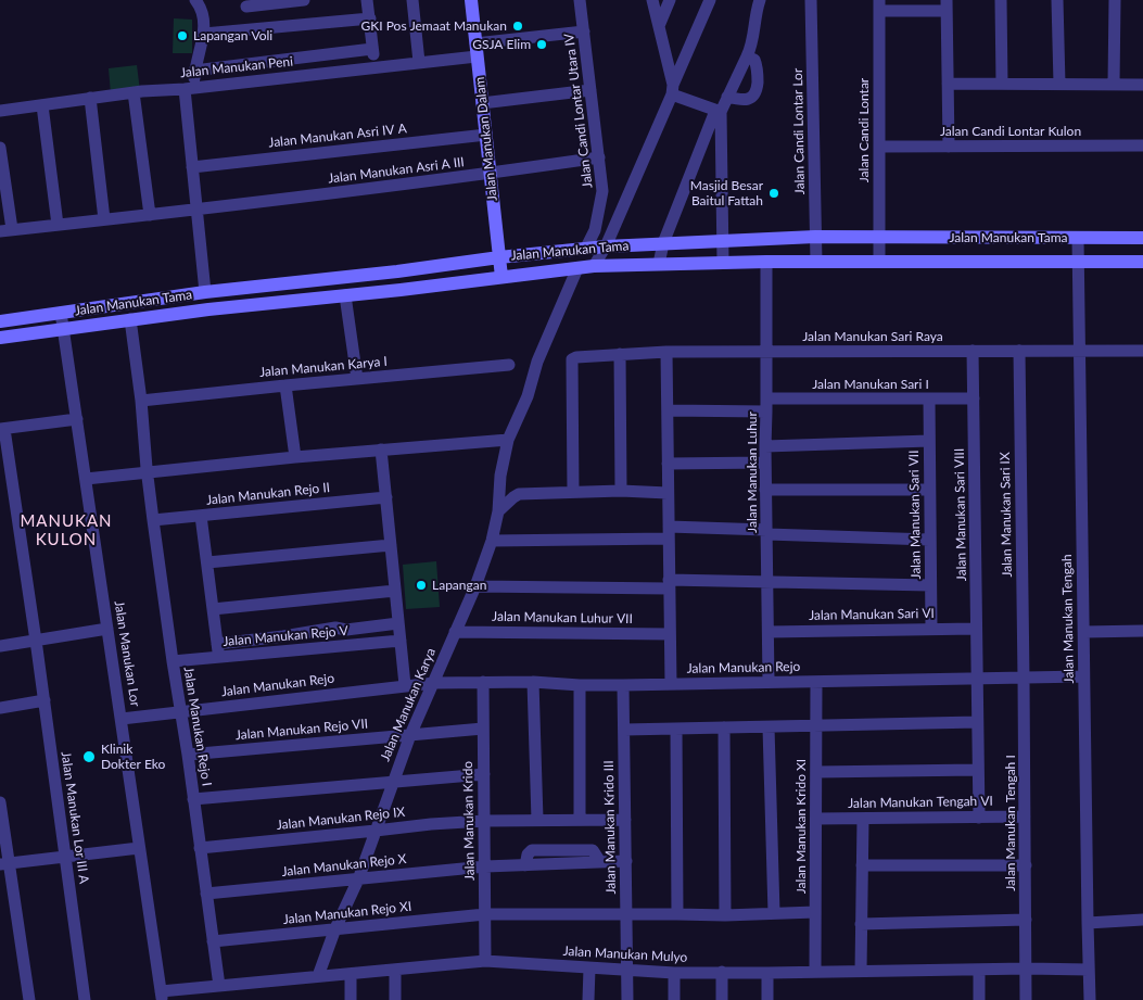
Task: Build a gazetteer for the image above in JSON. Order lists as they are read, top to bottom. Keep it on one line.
{"streets":{"street":["Jalan Manukan Peni","Jalan Candi Lontar Utara IV","Jalan Candi Lontar","Jalan Candi Lontar Lor","Jalan Candi Lontar Kulon","Jalan Manukan Asri IV A","Jalan Manukan Dalam","Jalan Manukan Asri A III","Jalan Manukan Tama","Jalan Manukan Sari Raya","Jalan Manukan Karya I","Jalan Manukan Sari I","Jalan Manukan Luhur","Jalan Manukan Rejo II","Jalan Manukan Sari VII","Jalan Manukan Sari VIII","Jalan Manukan Sari IX","Jalan Manukan Sari VI","Jalan Manukan Luhur VII","Jalan Manukan Tengah","Jalan Manukan Rejo V","Jalan Manukan Lor","Jalan Manukan Rejo","Jalan Manukan Karya","Jalan Manukan Rejo I","Jalan Manukan Rejo VII","Jalan Manukan Tengah VI","Jalan Manukan Lor III A","Jalan Manukan Rejo IX","Jalan Manukan Krido","Jalan Manukan Tengah I","Jalan Manukan Krido XI","Jalan Manukan Krido III","Jalan Manukan Rejo X","Jalan Manukan Rejo XI","Jalan Manukan Mulyo"]},"crossings":[["Jalan Manukan Peni","Jalan Candi Lontar Utara IV"],["Jalan Manukan Peni","Jalan Manukan Dalam"],["Jalan Candi Lontar Utara IV","Jalan Manukan Asri A III"],["Jalan Candi Lontar Utara IV","Jalan Manukan Tama"],["Jalan Candi Lontar","Jalan Candi Lontar Kulon"],["Jalan Candi Lontar","Jalan Manukan Tama"],["Jalan Candi Lontar Lor","Jalan Manukan Tama"],["Jalan Manukan Asri IV A","Jalan Manukan Dalam"],["Jalan Manukan Dalam","Jalan Manukan Asri A III"],["Jalan Manukan Dalam","Jalan Manukan Tama"],["Jalan Manukan Tama","Jalan Manukan Luhur"],["Jalan Manukan Tama","Jalan Manukan Tengah"],["Jalan Manukan Tama","Jalan Manukan Lor"],["Jalan Manukan Tama","Jalan Manukan Karya"],["Jalan Manukan Tama","Jalan Manukan Rejo I"],["Jalan Manukan Sari Raya","Jalan Manukan Luhur"],["Jalan Manukan Sari Raya","Jalan Manukan Sari VIII"],["Jalan Manukan Sari Raya","Jalan Manukan Sari IX"],["Jalan Manukan Sari Raya","Jalan Manukan Tengah"],["Jalan Manukan Karya I","Jalan Manukan Rejo I"],["Jalan Manukan Sari I","Jalan Manukan Luhur"],["Jalan Manukan Sari I","Jalan Manukan Sari VII"],["Jalan Manukan Sari I","Jalan Manukan Sari VIII"],["Jalan Manukan Luhur","Jalan Manukan Sari VI"],["Jalan Manukan Luhur","Jalan Manukan Rejo"],["Jalan Manukan Rejo II","Jalan Manukan Rejo I"],["Jalan Manukan Sari VII","Jalan Manukan Sari VI"],["Jalan Manukan Sari VIII","Jalan Manukan Sari VI"],["Jalan Manukan Sari VIII","Jalan Manukan Rejo"],["Jalan Manukan Sari VIII","Jalan Manukan Tengah VI"],["Jalan Manukan Sari IX","Jalan Manukan Rejo"],["Jalan Manukan Sari IX","Jalan Manukan Tengah I"],["Jalan Manukan Luhur VII","Jalan Manukan Karya"],["Jalan Manukan Tengah","Jalan Manukan Rejo"],["Jalan Manukan Tengah","Jalan Manukan Mulyo"],["Jalan Manukan Rejo V","Jalan Manukan Rejo I"],["Jalan Manukan Lor","Jalan Manukan Rejo"],["Jalan Manukan Lor","Jalan Manukan Mulyo"],["Jalan Manukan Rejo","Jalan Manukan Karya"],["Jalan Manukan Rejo","Jalan Manukan Rejo I"],["Jalan Manukan Rejo","Jalan Manukan Krido"],["Jalan Manukan Rejo","Jalan Manukan Tengah I"],["Jalan Manukan Rejo","Jalan Manukan Krido XI"],["Jalan Manukan Rejo","Jalan Manukan Krido III"],["Jalan Manukan Karya","Jalan Manukan Rejo VII"],["Jalan Manukan Karya","Jalan Manukan Rejo IX"],["Jalan Manukan Karya","Jalan Manukan Rejo X"],["Jalan Manukan Karya","Jalan Manukan Rejo XI"],["Jalan Manukan Karya","Jalan Manukan Mulyo"],["Jalan Manukan Rejo I","Jalan Manukan Rejo VII"],["Jalan Manukan Rejo I","Jalan Manukan Rejo IX"],["Jalan Manukan Rejo I","Jalan Manukan Rejo X"],["Jalan Manukan Rejo I","Jalan Manukan Rejo XI"],["Jalan Manukan Rejo I","Jalan Manukan Mulyo"],["Jalan Manukan Rejo VII","Jalan Manukan Krido"],["Jalan Manukan Tengah VI","Jalan Manukan Tengah I"],["Jalan Manukan Tengah VI","Jalan Manukan Krido XI"],["Jalan Manukan Rejo IX","Jalan Manukan Krido"],["Jalan Manukan Rejo IX","Jalan Manukan Krido III"],["Jalan Manukan Krido","Jalan Manukan Rejo X"],["Jalan Manukan Krido","Jalan Manukan Rejo XI"],["Jalan Manukan Krido","Jalan Manukan Mulyo"],["Jalan Manukan Tengah I","Jalan Manukan Mulyo"],["Jalan Manukan Krido XI","Jalan Manukan Rejo XI"],["Jalan Manukan Krido XI","Jalan Manukan Mulyo"],["Jalan Manukan Krido III","Jalan Manukan Rejo X"],["Jalan Manukan Krido III","Jalan Manukan Rejo XI"],["Jalan Manukan Krido III","Jalan Manukan Mulyo"]],"districts":["MANUKAN KULON"],"places":["GKI Pos Jemaat Manukan","Lapangan Voli","GSJA Elim","Masjid Besar Baitul Fattah","Lapangan","Klinik Dokter Eko"]}
